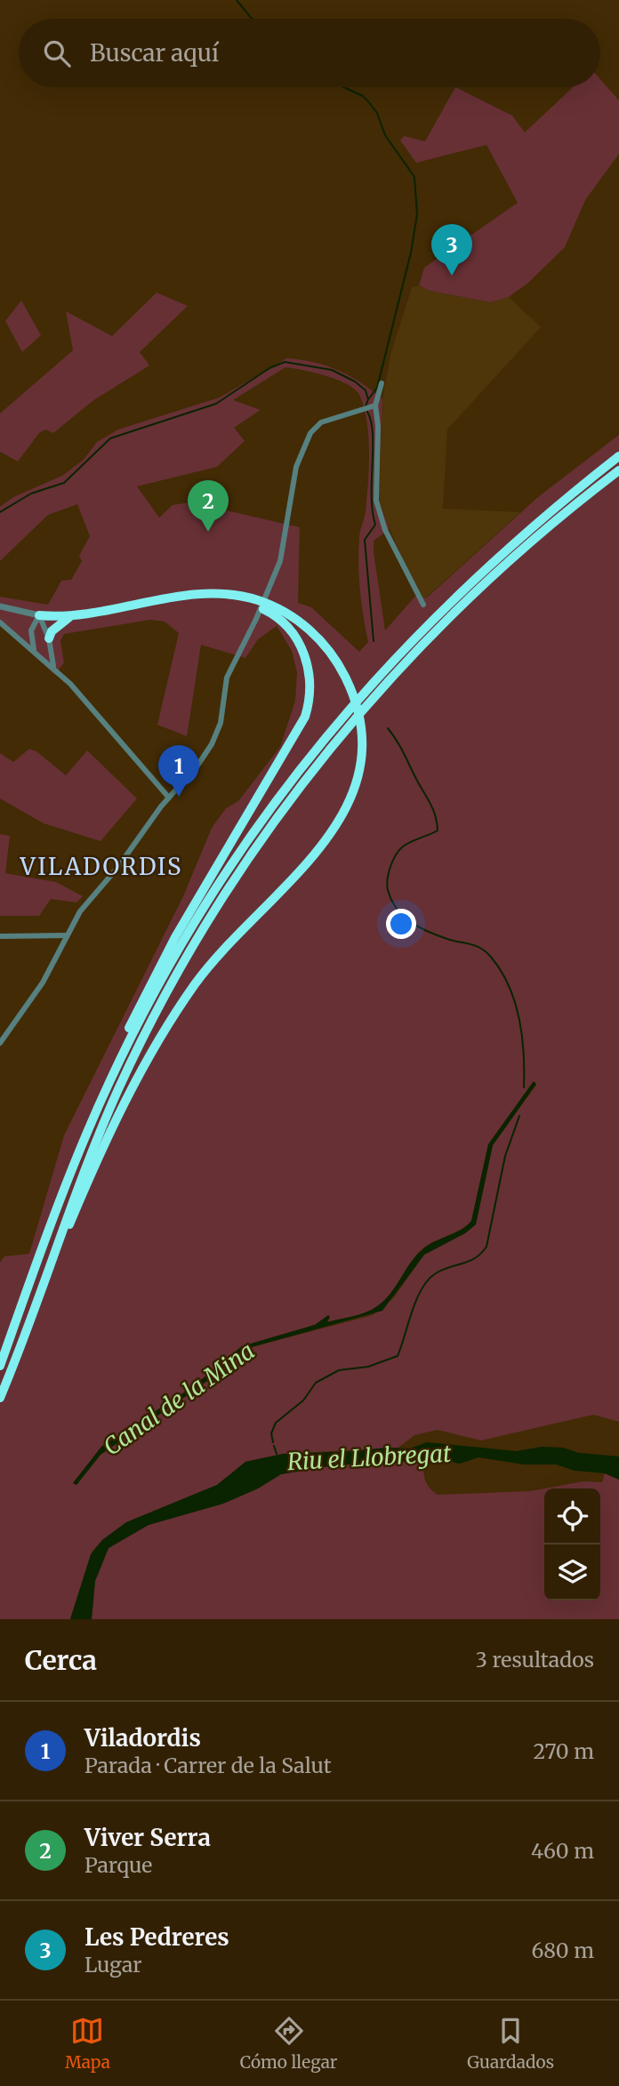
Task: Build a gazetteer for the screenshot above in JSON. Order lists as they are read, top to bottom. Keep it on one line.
{"districts":["VILADORDIS"],"water":["Canal de la Mina","Riu el Llobregat"],"page":{"search":"Buscar aquí","pins":["3","2","1"],"heading":["Cerca","3 resultados"],"list":[{"mark":"1","name":"Viladordis","note":"Parada · Carrer de la Salut","value":"270 m"},{"mark":"2","name":"Viver Serra","note":"Parque","value":"460 m"},{"mark":"3","name":"Les Pedreres","note":"Lugar","value":"680 m"}],"nav":["Mapa","Cómo llegar","Guardados"]}}
